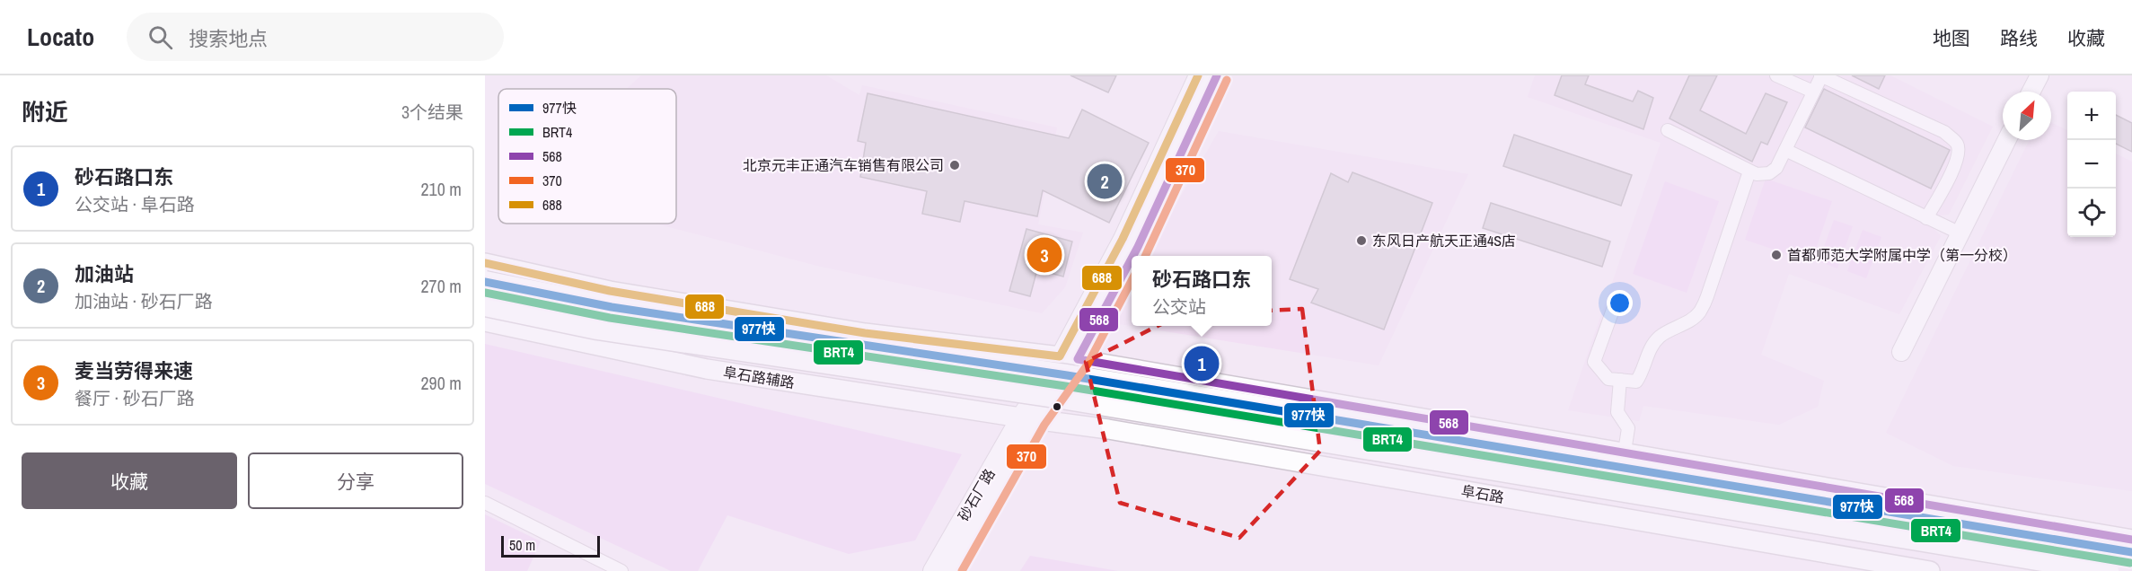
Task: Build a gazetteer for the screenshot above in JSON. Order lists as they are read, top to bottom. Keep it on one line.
{"streets":{"highway":["阜石路"],"main road":["阜石路辅路"],"street":["砂石厂路"]},"crossings":[["阜石路辅路","阜石路"],["阜石路辅路","砂石厂路"],["阜石路","砂石厂路"]],"places":["北京元丰正通汽车销售有限公司","东风日产航天正通4S店","首都师范大学附属中学（第一分校）"],"lines":["transit line 568","transit line 688","transit line 370","transit line 977快","transit line BRT4"],"legend":["977快","BRT4","568","370","688"],"scale_bar":"50 m","north":"top right","page":{"header":"Locato","search":"搜索地点","nav":["地图","路线","收藏"],"heading":["附近","3个结果"],"map_buttons":["+","−"],"list":[{"mark":"1","name":"砂石路口东","note":"公交站 · 阜石路","value":"210 m"},{"mark":"2","name":"加油站","note":"加油站 · 砂石厂路","value":"270 m"},{"mark":"3","name":"麦当劳得来速","note":"餐厅 · 砂石厂路","value":"290 m"}],"pins":["2","3","1"],"popup":["砂石路口东","公交站"],"buttons":["收藏","分享"],"scale":"50 m"}}
